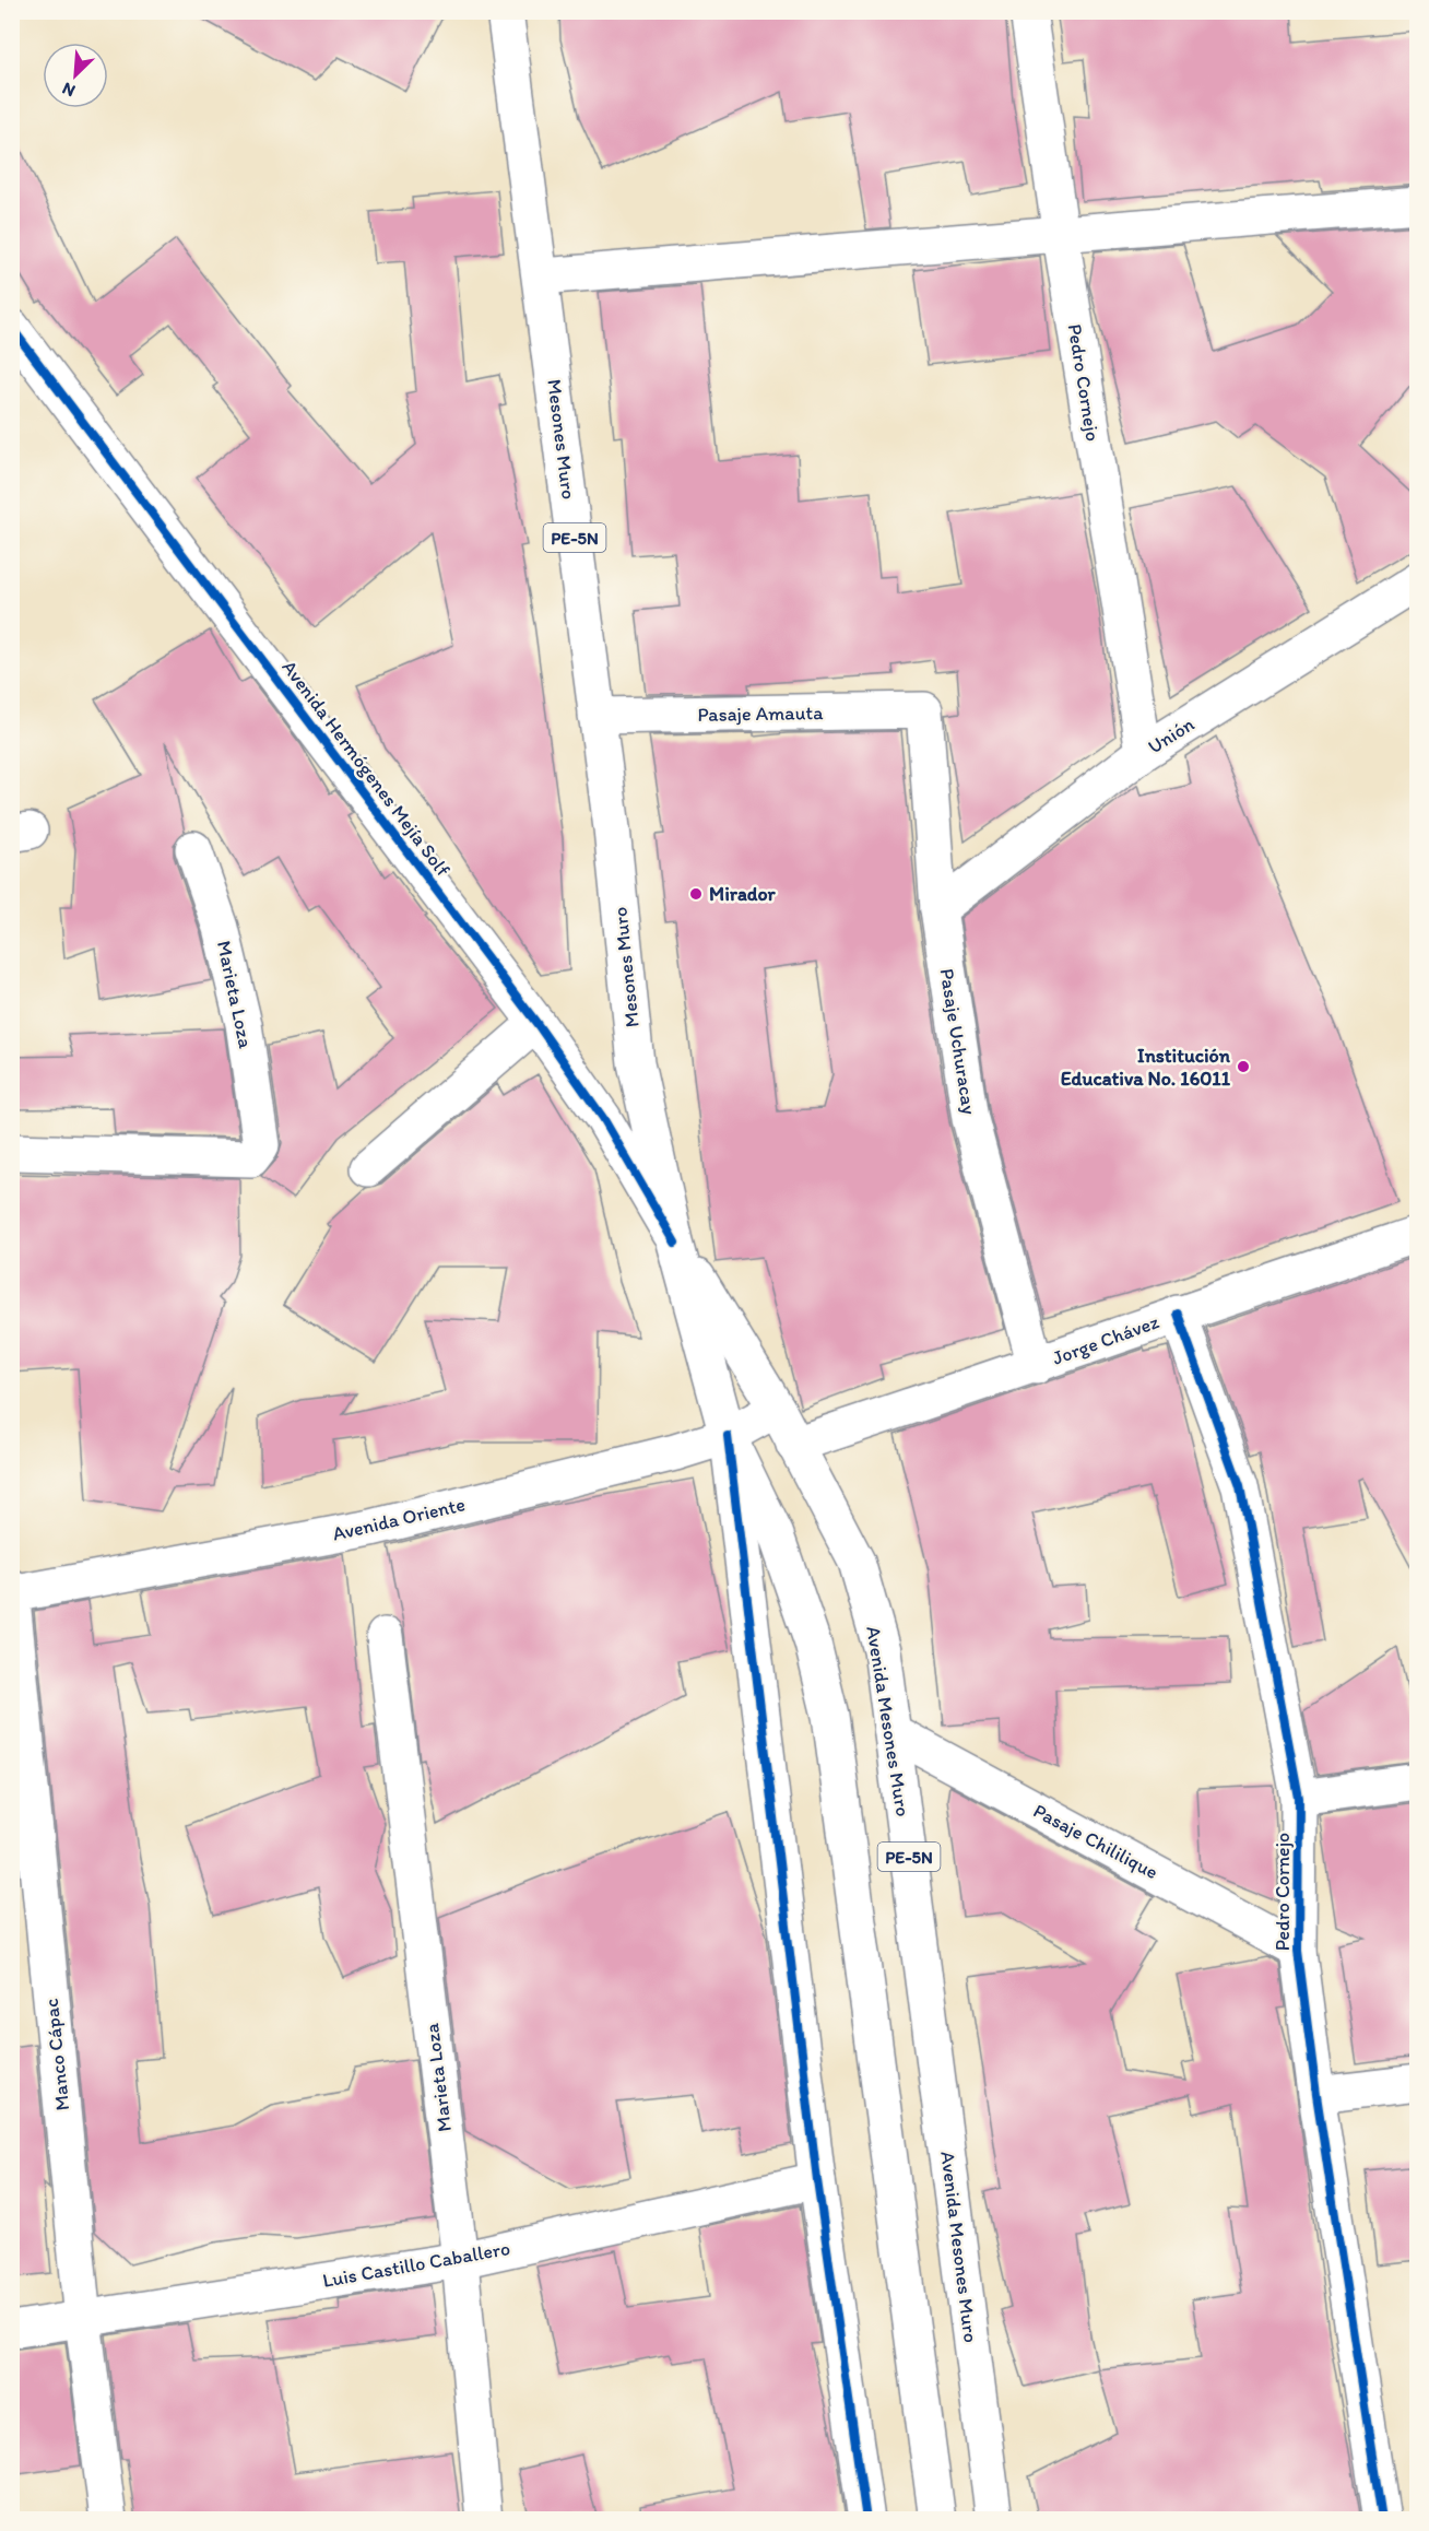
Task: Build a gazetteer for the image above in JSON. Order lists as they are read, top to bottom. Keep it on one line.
{"streets":{"main road":["Pedro Cornejo","Mesones Muro","PE-5N","Pasaje Amauta","Unión","Avenida Hermógenes Mejía Solf","Marieta Loza","Pasaje Uchuracay","Jorge Chávez","Avenida Oriente","Avenida Mesones Muro","Pasaje Chililique","Manco Cápac","Luis Castillo Caballero"]},"crossings":[["Pedro Cornejo","Unión"],["Pedro Cornejo","Jorge Chávez"],["Pedro Cornejo","Pasaje Chililique"],["Mesones Muro","PE-5N"],["Mesones Muro","Pasaje Amauta"],["Mesones Muro","Avenida Hermógenes Mejía Solf"],["Mesones Muro","Avenida Mesones Muro"],["PE-5N","Avenida Hermógenes Mejía Solf"],["PE-5N","Avenida Oriente"],["PE-5N","Avenida Mesones Muro"],["Pasaje Amauta","Pasaje Uchuracay"],["Unión","Pasaje Uchuracay"],["Avenida Hermógenes Mejía Solf","Avenida Mesones Muro"],["Marieta Loza","Luis Castillo Caballero"],["Pasaje Uchuracay","Jorge Chávez"],["Jorge Chávez","Avenida Mesones Muro"],["Avenida Oriente","Avenida Mesones Muro"],["Avenida Oriente","Manco Cápac"],["Avenida Mesones Muro","Pasaje Chililique"],["Manco Cápac","Luis Castillo Caballero"]],"places":["Mirador","Institución Educativa No. 16011"],"north":"bottom left"}
